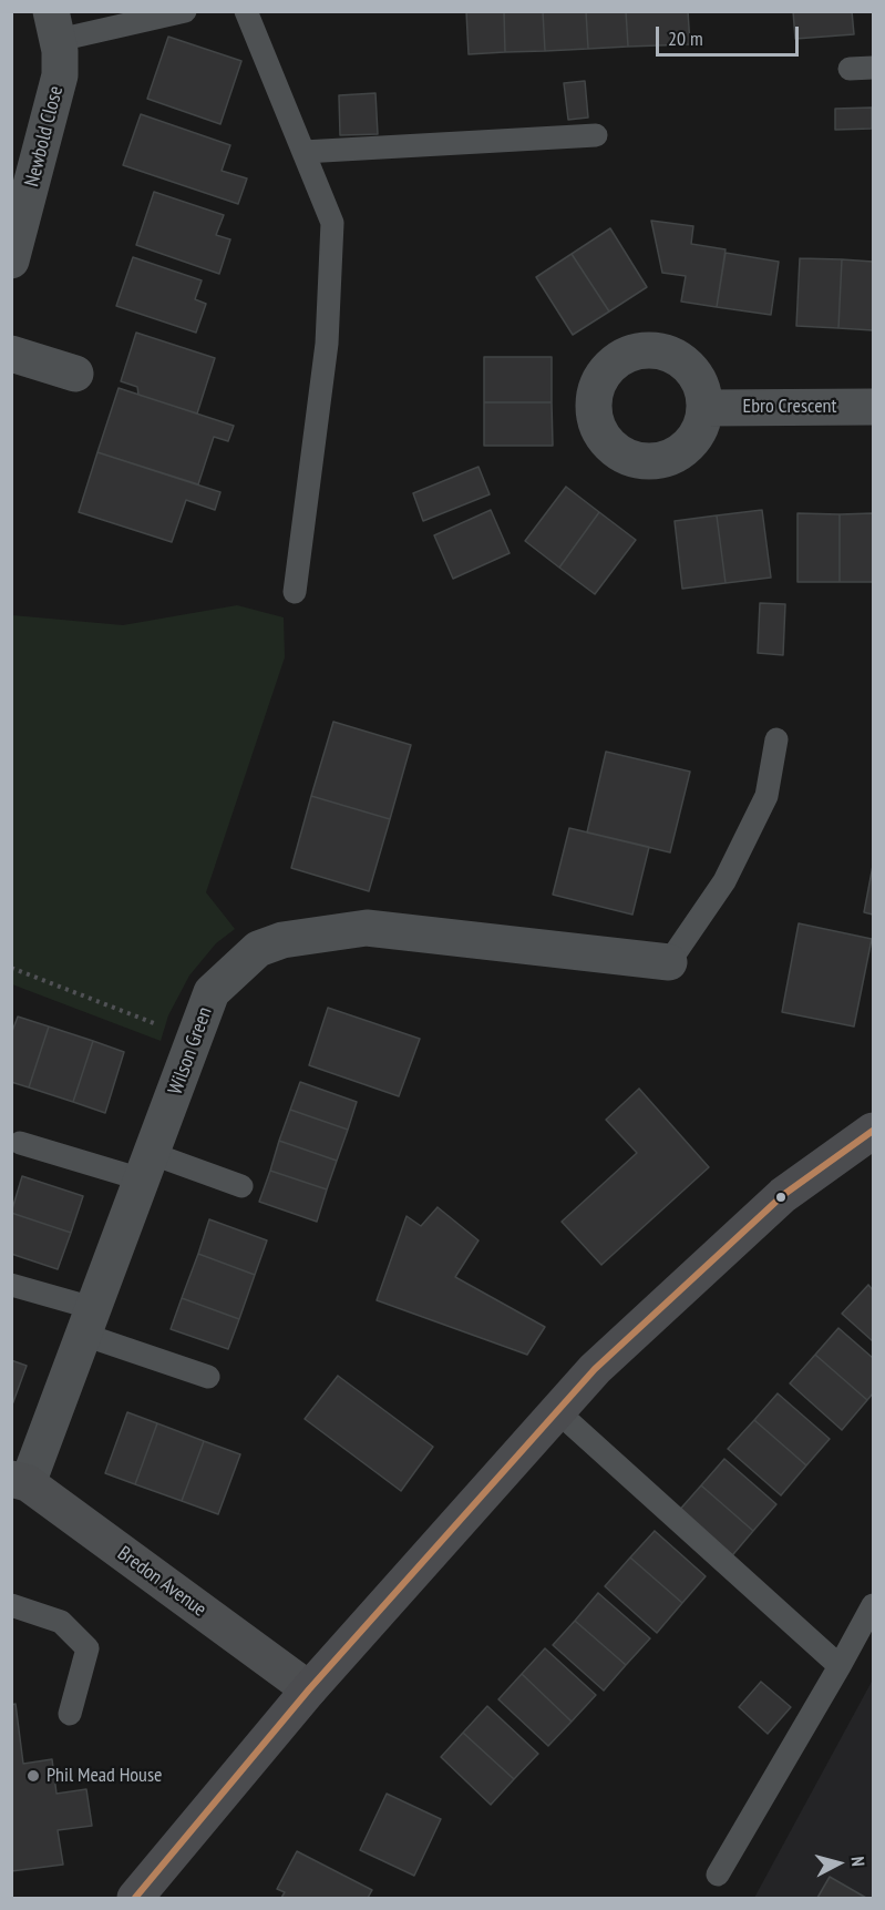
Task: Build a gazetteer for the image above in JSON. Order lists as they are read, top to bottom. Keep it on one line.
{"streets":{"street":["Newbold Close","Ebro Crescent","Wilson Green","Bredon Avenue"]},"crossings":[["Wilson Green","Bredon Avenue"]],"places":["Phil Mead House"],"scale_bar":"20 m","north":"right"}
